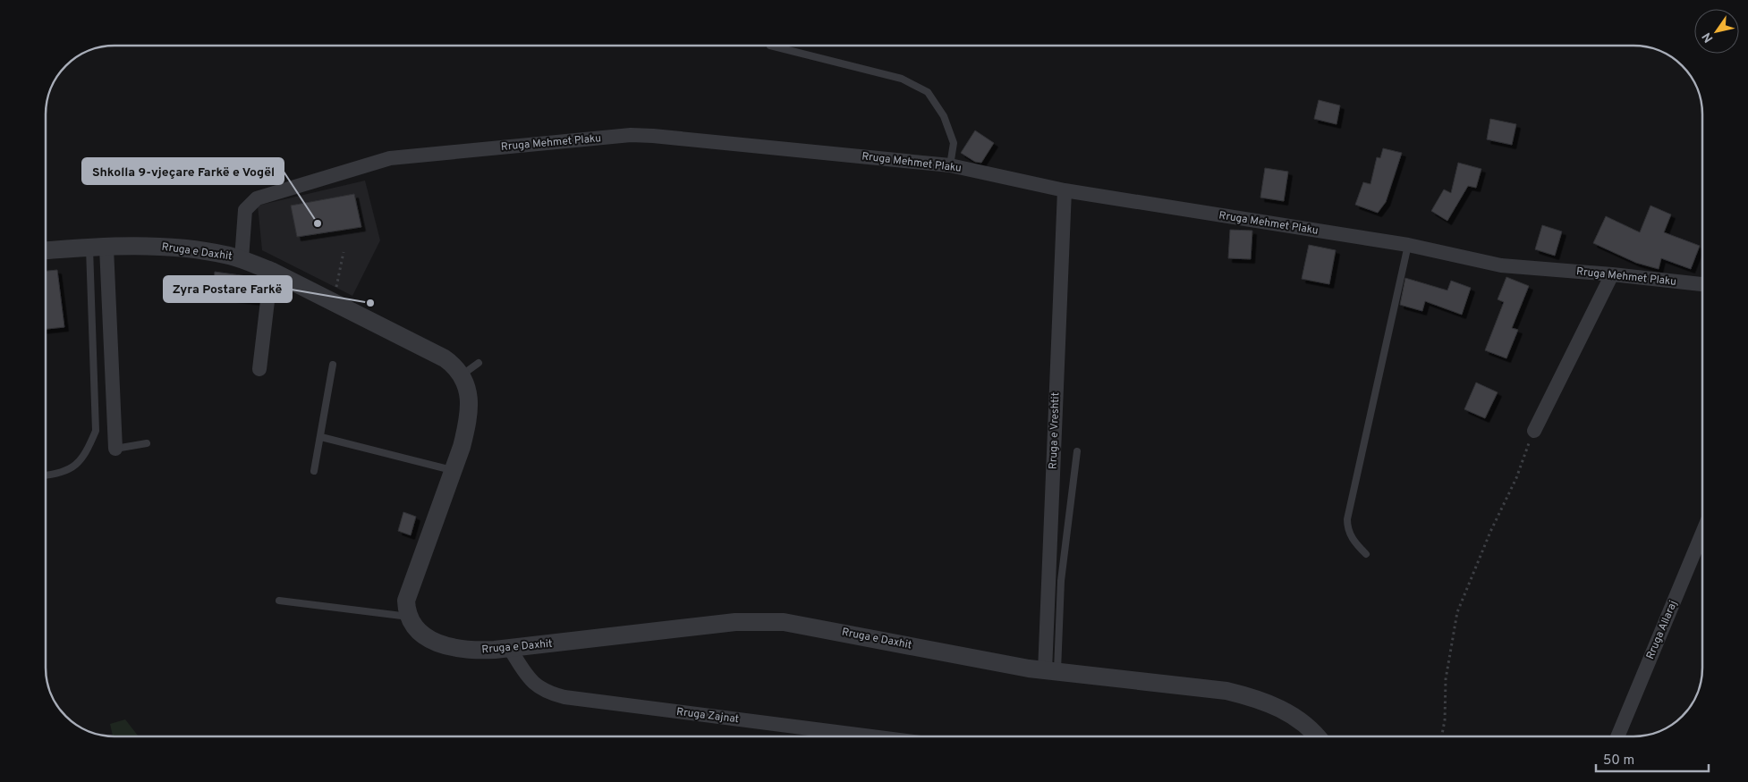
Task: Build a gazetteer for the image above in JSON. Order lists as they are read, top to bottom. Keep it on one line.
{"streets":{"street":["Rruga Mehmet Plaku","Rruga e Daxhit","Rruga e Vreshtit","Rruga Allaraj","Rruga Zajnat"]},"crossings":[["Rruga Mehmet Plaku","Rruga e Daxhit"],["Rruga Mehmet Plaku","Rruga e Vreshtit"],["Rruga e Daxhit","Rruga e Vreshtit"],["Rruga e Daxhit","Rruga Zajnat"]],"places":["Shkolla 9-vjeçare Farkë e Vogël","Zyra Postare Farkë"],"scale_bar":"50 m","north":"bottom left"}
